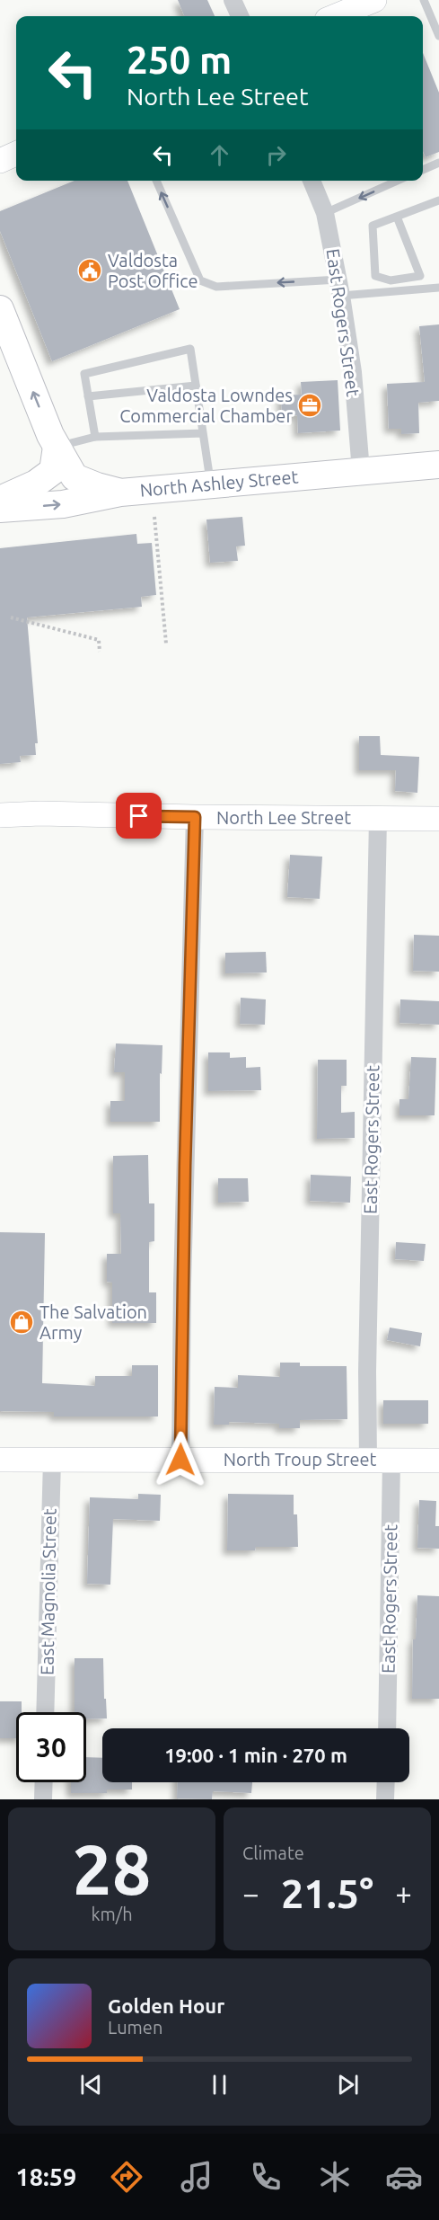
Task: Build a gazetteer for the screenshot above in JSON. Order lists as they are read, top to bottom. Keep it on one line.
{"streets":{"main road":["North Ashley Street"],"street":["East Rogers Street","North Lee Street","North Troup Street","East Magnolia Street"]},"crossings":[["East Rogers Street","North Ashley Street"],["East Rogers Street","North Lee Street"],["East Rogers Street","North Troup Street"],["North Troup Street","East Magnolia Street"]],"places":{"public building":["Valdosta Post Office"],"office":["Valdosta Lowndes Commercial Chamber"],"shop":["The Salvation Army"]},"page":{"turn":["250 m","North Lee Street"],"limit":"30","trip":"19:00 · 1 min · 270 m","tile":[["28","km/h"],"Climate"],"heat":["−","21.5°","+"],"song":["Golden Hour","Lumen"],"tabs":"18:59"}}
